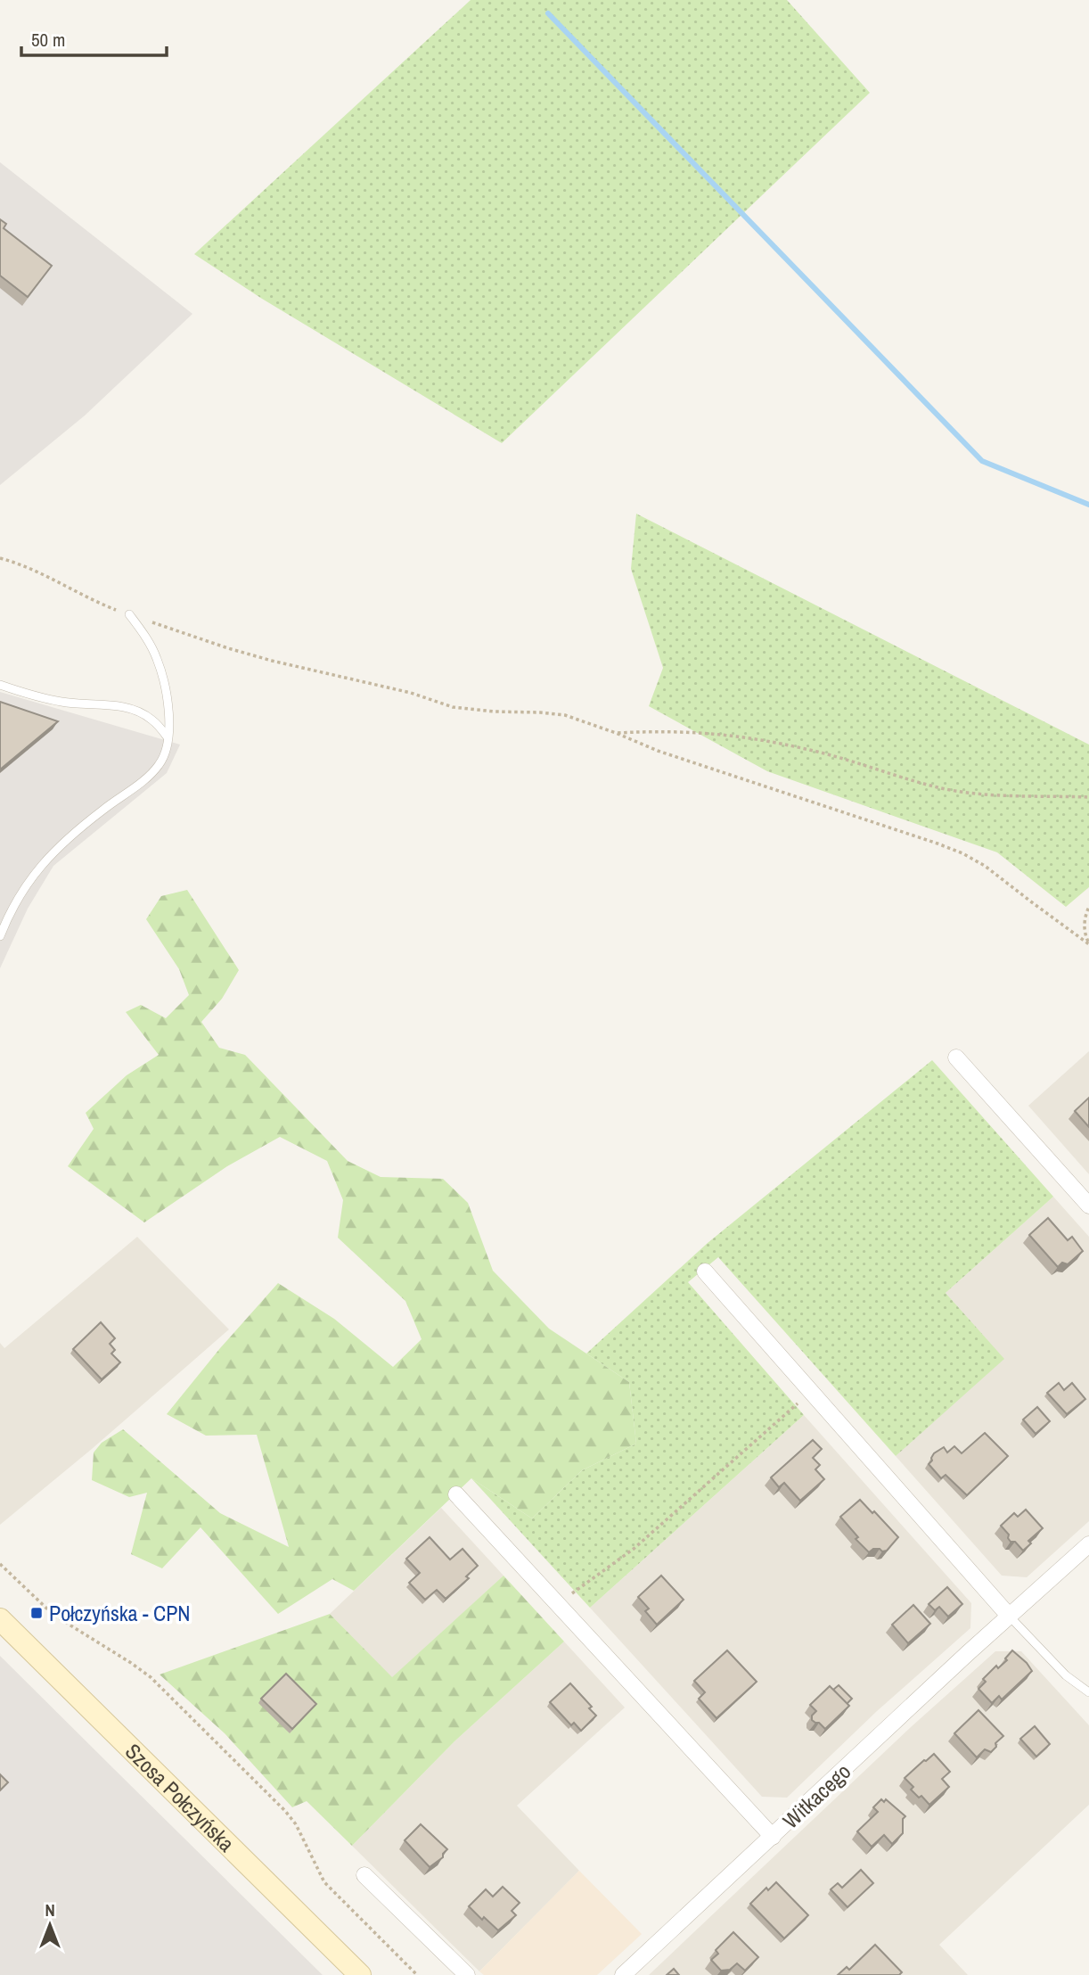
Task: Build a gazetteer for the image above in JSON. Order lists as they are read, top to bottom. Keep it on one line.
{"streets":{"main road":["Szosa Połczyńska"],"street":["Witkacego"]},"places":{"transit":["Połczyńska - CPN"]},"scale_bar":"50 m","north":"top"}
